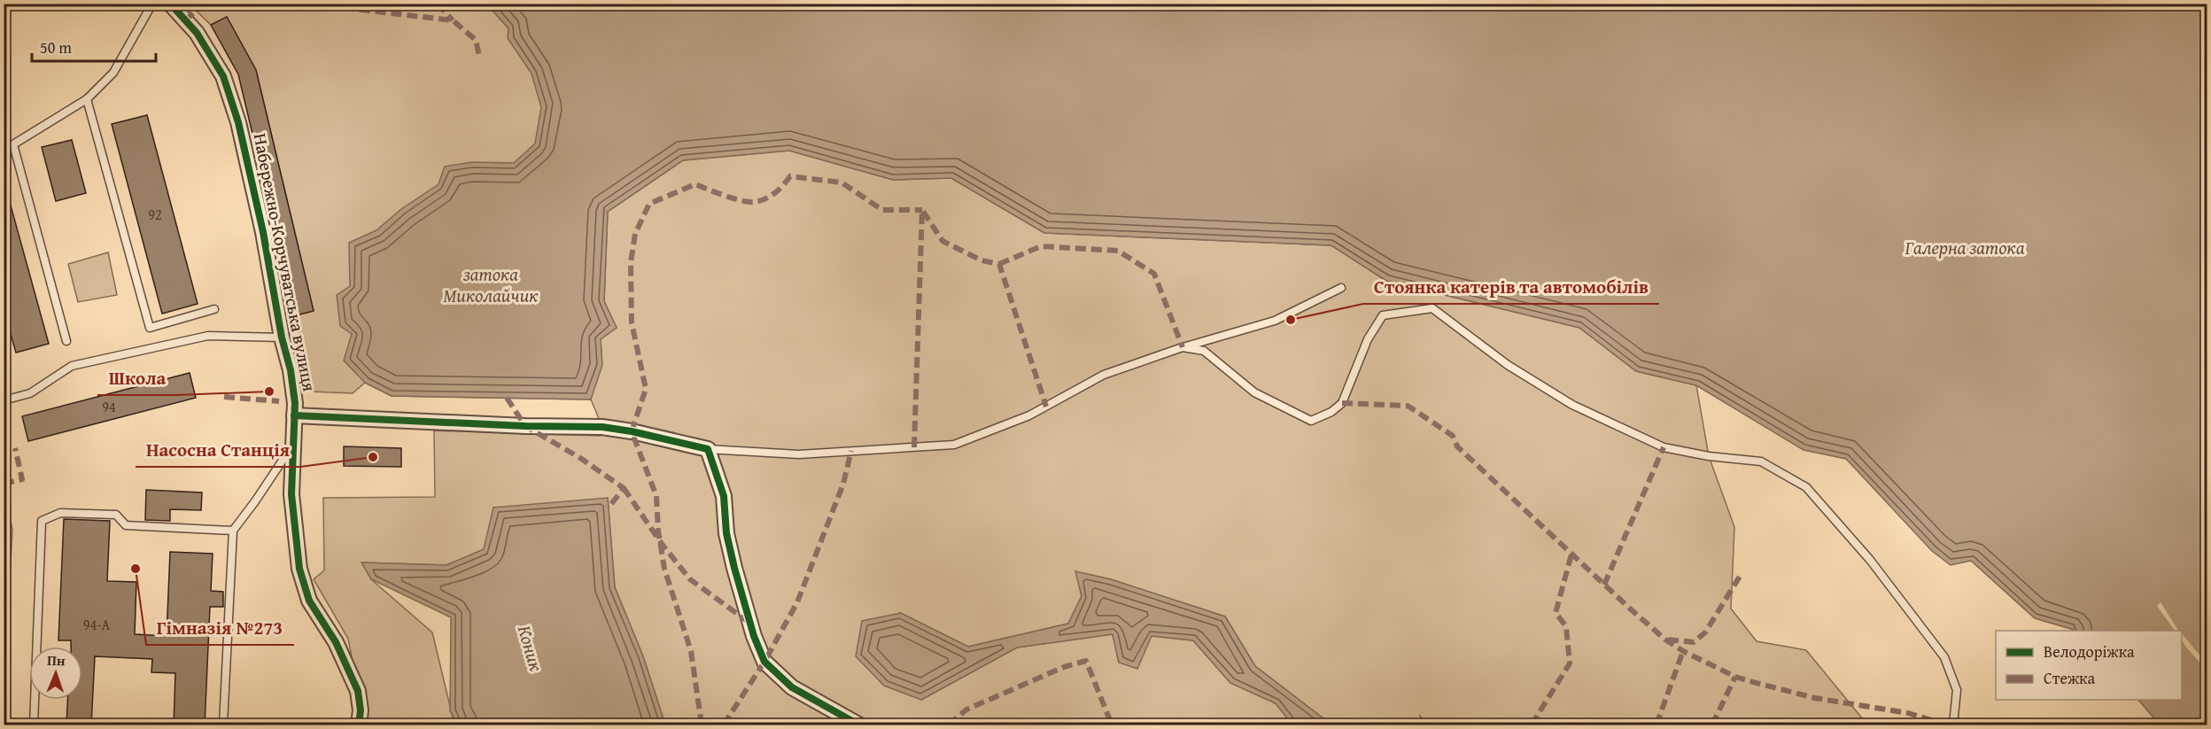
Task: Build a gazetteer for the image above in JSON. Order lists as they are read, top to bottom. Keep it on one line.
{"streets":{"street":["Набережно-Корчуватська вулиця"]},"water":["Галерна затока","затока Миколайчик","Коник"],"places":["Стоянка катерів та автомобілів","Школа","Насосна Станція","Гімназія №273"],"house_numbers":["92","94","94-А"],"legend":["Велодоріжка","Стежка"],"scale_bar":"50 m","north":"top"}
